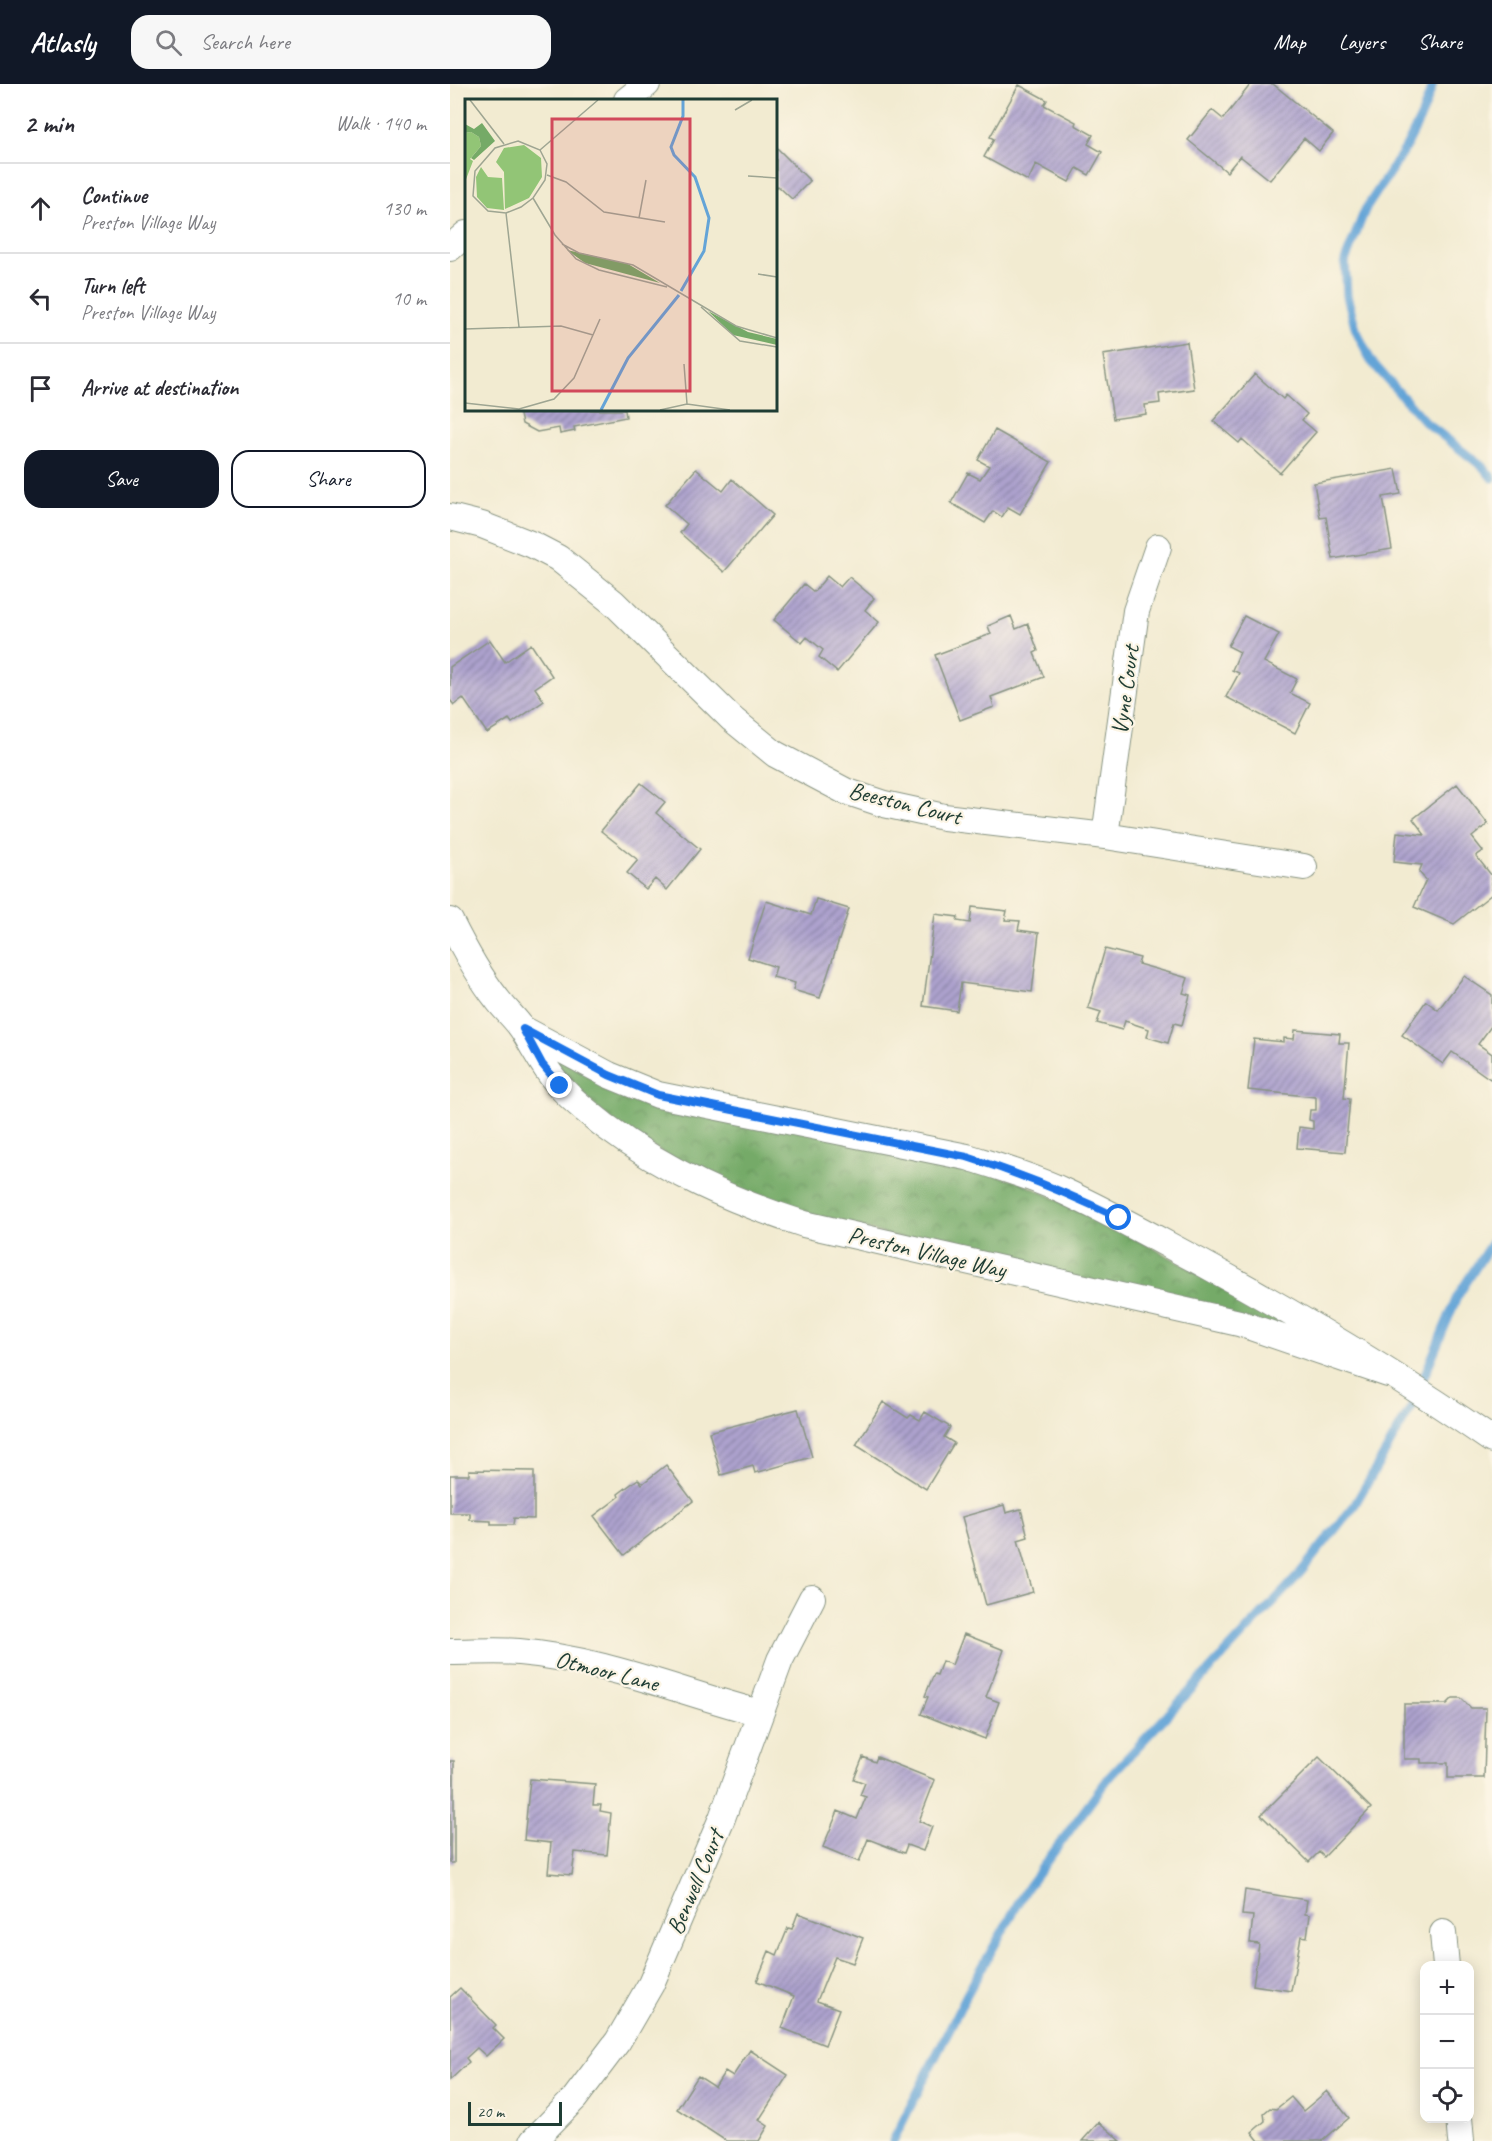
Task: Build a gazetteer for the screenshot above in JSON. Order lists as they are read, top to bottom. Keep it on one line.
{"streets":{"street":["Vyne Court","Beeston Court","Preston Village Way","Otmoor Lane","Benwell Court"]},"crossings":[["Vyne Court","Beeston Court"],["Otmoor Lane","Benwell Court"]],"scale_bar":"20 m","page":{"header":"Atlasly","search":"Search here","nav":["Map","Layers","Share"],"heading":["2 min","Walk · 140 m"],"list":[["Continue","Preston Village Way","130 m"],["Turn left","Preston Village Way","10 m"],"Arrive at destination"],"buttons":["Save","Share"],"map_buttons":["+","−"],"scale":"20 m"}}
